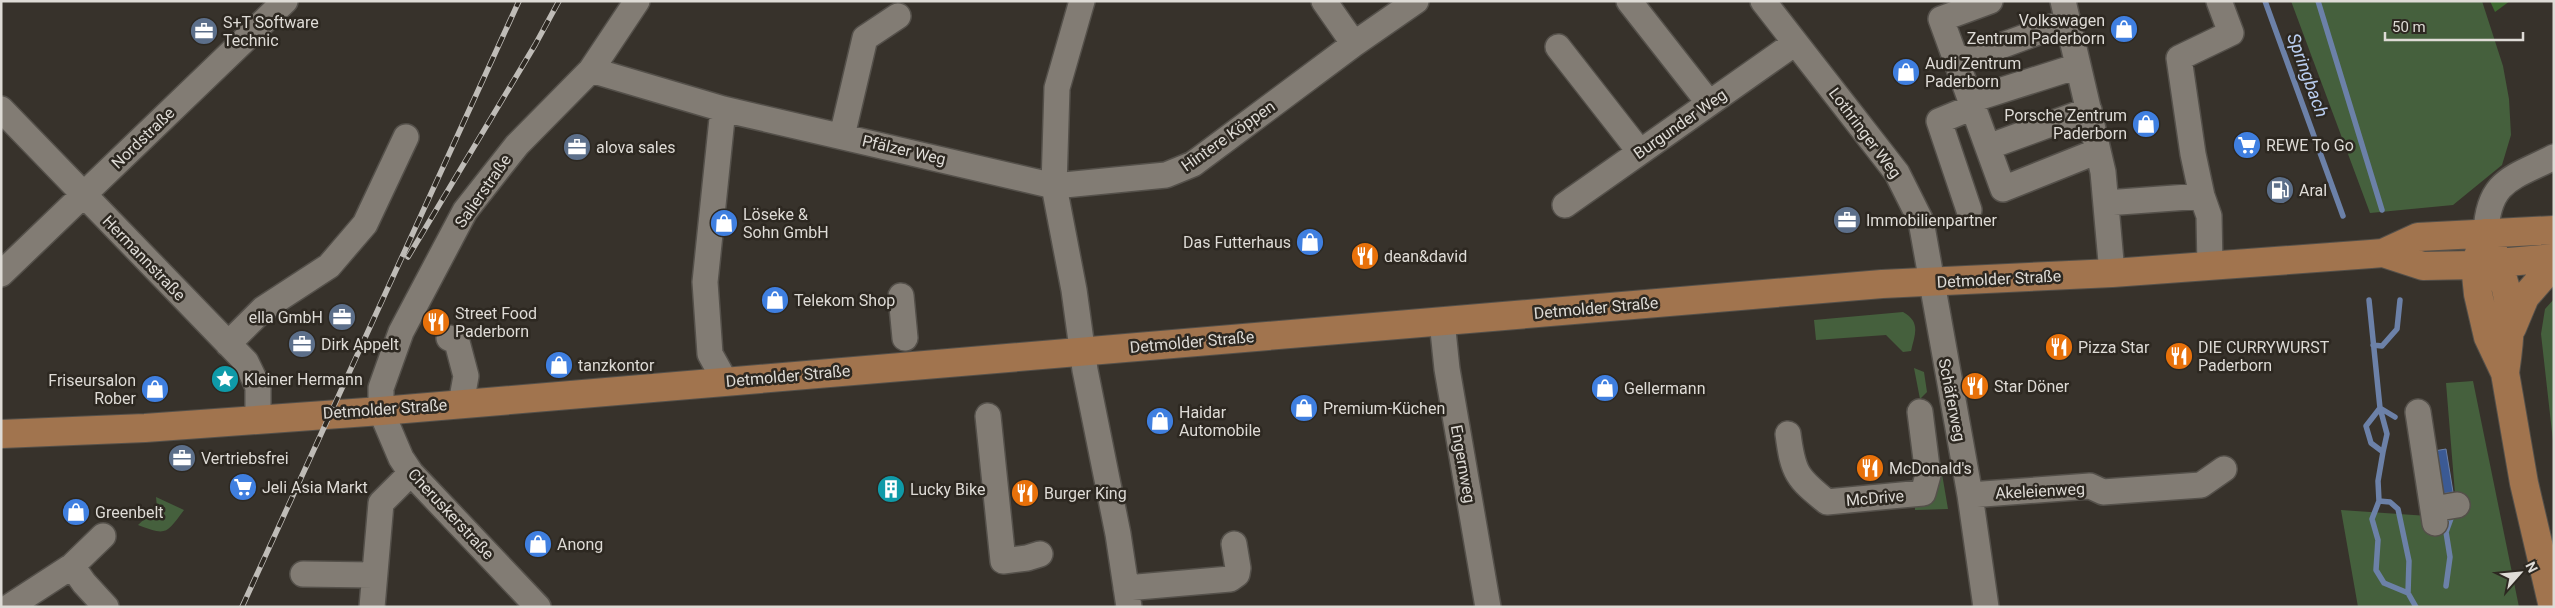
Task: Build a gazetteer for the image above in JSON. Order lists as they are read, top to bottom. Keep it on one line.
{"streets":{"main road":["Detmolder Straße"],"street":["Burgunder Weg","Lothringer Weg","Hintere Köppen","Nordstraße","Pfälzer Weg","Salierstraße","Hermannstraße","Schäferweg","Engernweg","Akeleienweg","McDrive","Cheruskerstraße"]},"crossings":[["Burgunder Weg","Lothringer Weg"],["Lothringer Weg","Detmolder Straße"],["Lothringer Weg","Schäferweg"],["Hintere Köppen","Pfälzer Weg"],["Nordstraße","Hermannstraße"],["Pfälzer Weg","Salierstraße"],["Salierstraße","Detmolder Straße"],["Salierstraße","Cheruskerstraße"],["Hermannstraße","Detmolder Straße"],["Detmolder Straße","Schäferweg"],["Detmolder Straße","Engernweg"],["Detmolder Straße","Cheruskerstraße"],["Schäferweg","Akeleienweg"]],"water":["Springbach"],"places":{"shop":["Volkswagen Zentrum Paderborn","Audi Zentrum Paderborn","Porsche Zentrum Paderborn","Löseke & Sohn GmbH","Das Futterhaus","Telekom Shop","tanzkontor","Gellermann","Friseursalon Rober","Premium-Küchen","Haidar Automobile","Greenbelt","Anong"],"office":["S+T Software Technic","alova sales","Immobilienpartner","ella GmbH","Dirk Appelt","Vertriebsfrei"],"supermarket":["REWE To Go","Jeli Asia Markt"],"fuel station":["Aral"],"restaurant":["dean&david","Street Food Paderborn","Pizza Star","DIE CURRYWURST Paderborn","Star Döner","McDonald's","Burger King"],"place":["Kleiner Hermann"],"building":["Lucky Bike"]},"scale_bar":"50 m","north":"top right"}
